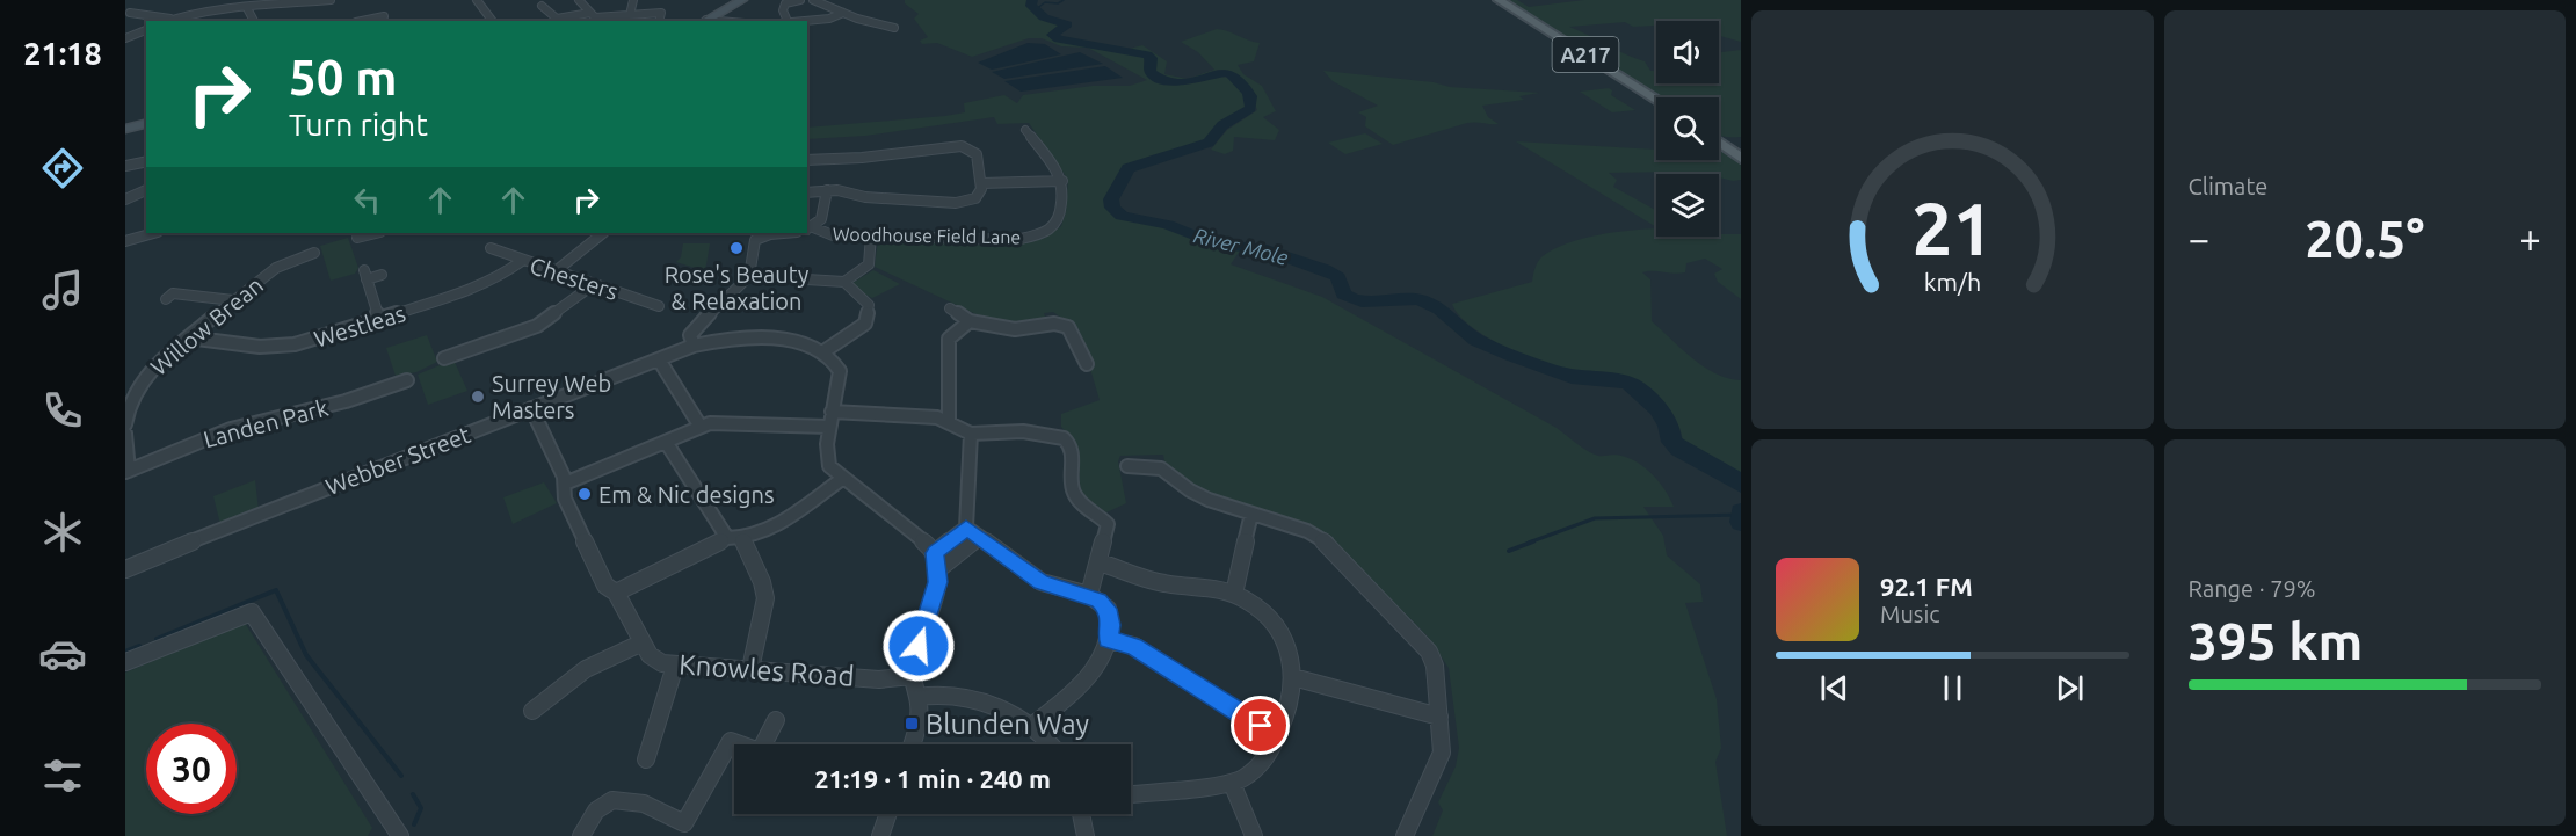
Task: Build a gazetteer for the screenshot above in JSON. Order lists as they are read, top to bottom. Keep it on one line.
{"streets":{"main road":["A217"],"street":["Woodhouse Field Lane","Chesters","Willow Brean","Westleas","Landen Park","Webber Street","Knowles Road"]},"crossings":[["Chesters","Westleas"],["Willow Brean","Westleas"],["Webber Street","Knowles Road"]],"water":["River Mole"],"places":{"other":["Rose's Beauty & Relaxation","Surrey Web Masters","Em & Nic designs"],"transit":["Blunden Way"]},"page":{"tabs":"21:18","tile":["Climate",["Range · 79%","395 km"]],"turn":["50 m","Turn right"],"heat":["−","20.5°","+"],"song":["92.1 FM","Music"],"limit":"30","trip":"21:19 · 1 min · 240 m","gauge":["21","km/h"]}}
